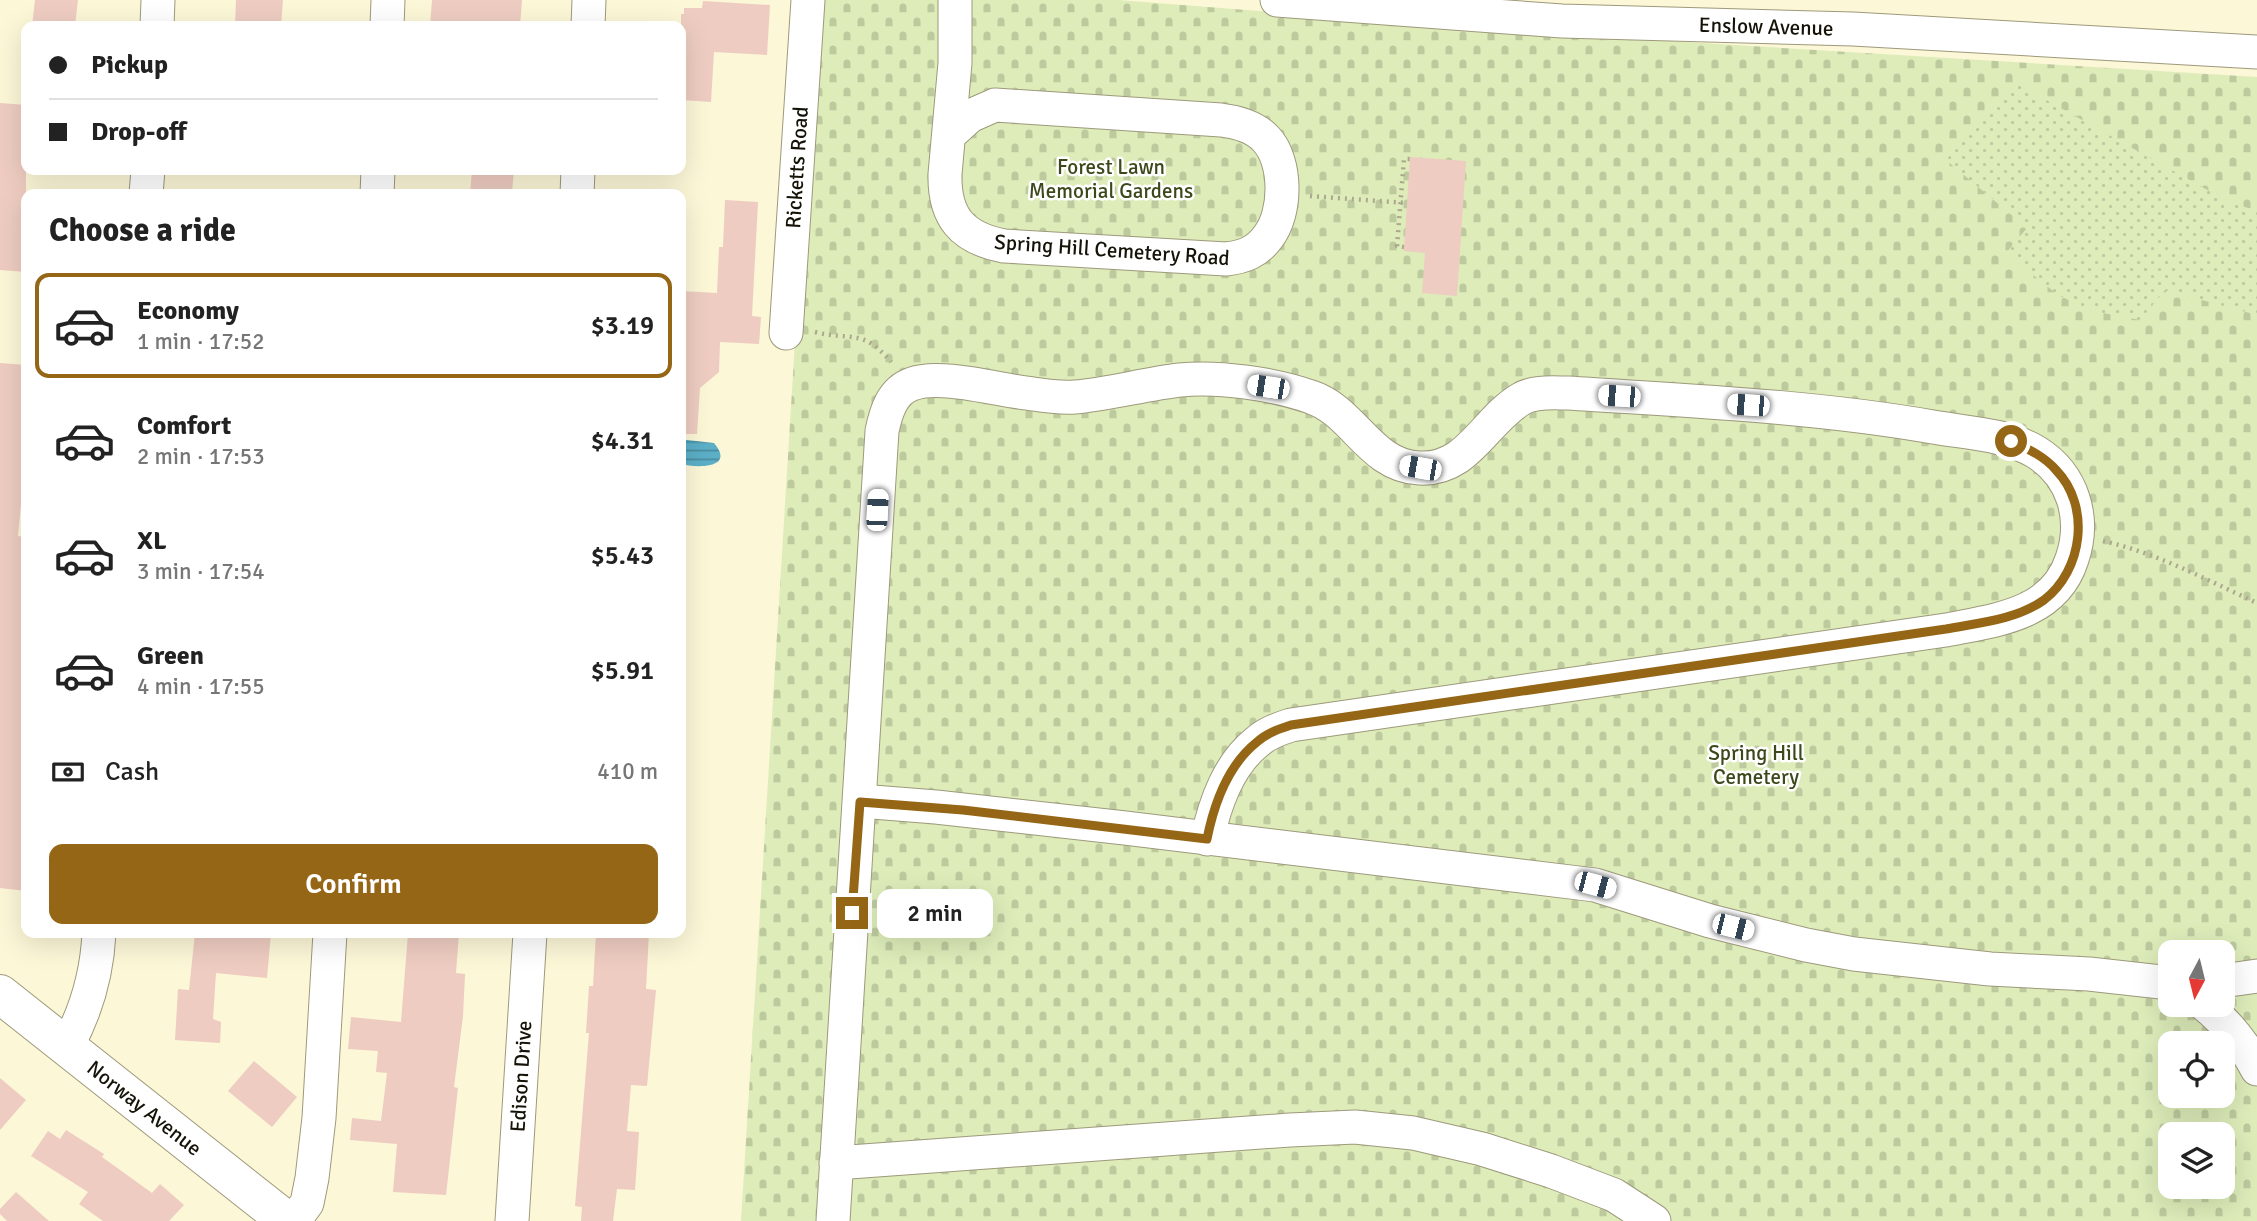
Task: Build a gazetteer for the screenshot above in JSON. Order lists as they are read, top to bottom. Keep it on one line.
{"streets":{"main road":["Norway Avenue"],"street":["Enslow Avenue","Ricketts Road","Spring Hill Cemetery Road","Edison Drive"]},"parks":["Forest Lawn Memorial Gardens","Spring Hill Cemetery"],"north":"bottom","page":{"banner":["Pickup","Drop-off"],"heading":"Choose a ride","list":[{"name":"Economy","note":"1 min · 17:52","value":"$3.19"},{"name":"Comfort","note":"2 min · 17:53","value":"$4.31"},{"name":"XL","note":"3 min · 17:54","value":"$5.43"},{"name":"Green","note":"4 min · 17:55","value":"$5.91"}],"pay":["Cash","410 m"],"buttons":"Confirm","bubble":"2 min"}}
